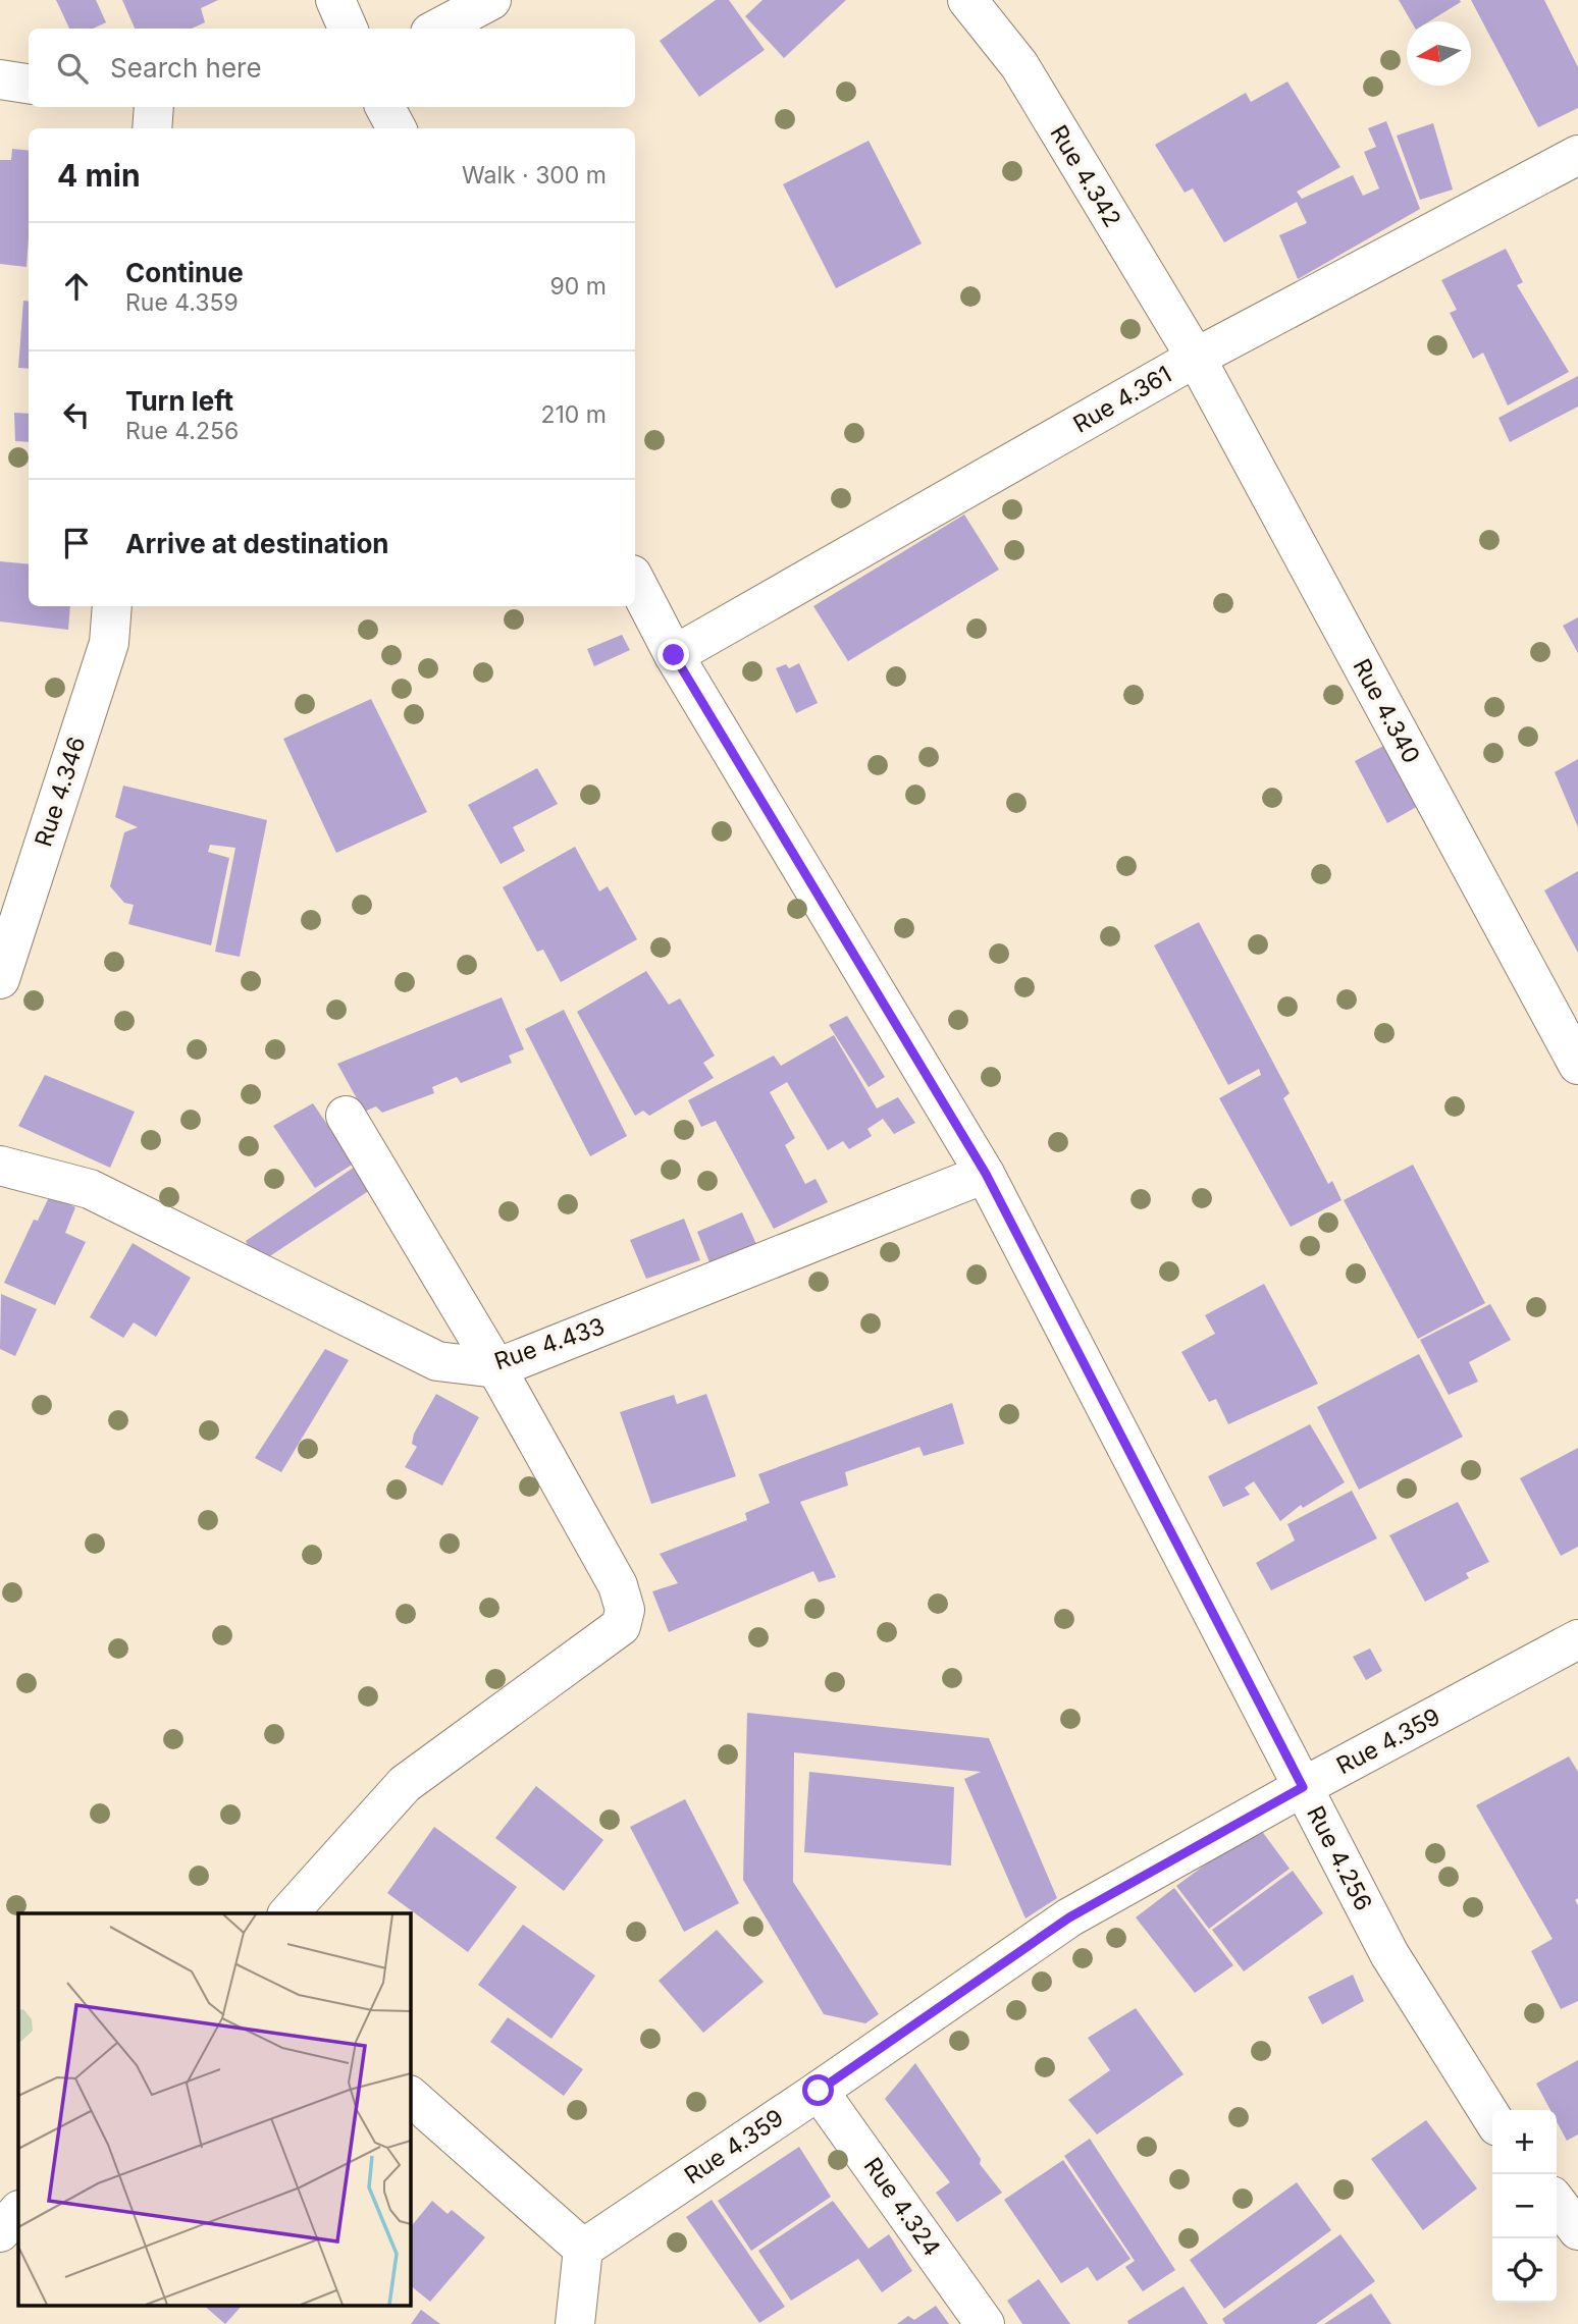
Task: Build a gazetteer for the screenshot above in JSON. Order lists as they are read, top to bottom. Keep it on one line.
{"streets":{"street":["Rue 4.342","Rue 4.361","Rue 4.340","Rue 4.346","Rue 4.433","Rue 4.359","Rue 4.256","Rue 4.324"]},"crossings":[["Rue 4.342","Rue 4.361"],["Rue 4.342","Rue 4.340"],["Rue 4.361","Rue 4.340"],["Rue 4.361","Rue 4.256"],["Rue 4.433","Rue 4.256"],["Rue 4.359","Rue 4.256"],["Rue 4.359","Rue 4.324"]],"north":"left","page":{"search":"Search here","heading":["4 min","Walk · 300 m"],"list":[["Continue","Rue 4.359","90 m"],["Turn left","Rue 4.256","210 m"],"Arrive at destination"],"map_buttons":["+","−"]}}
